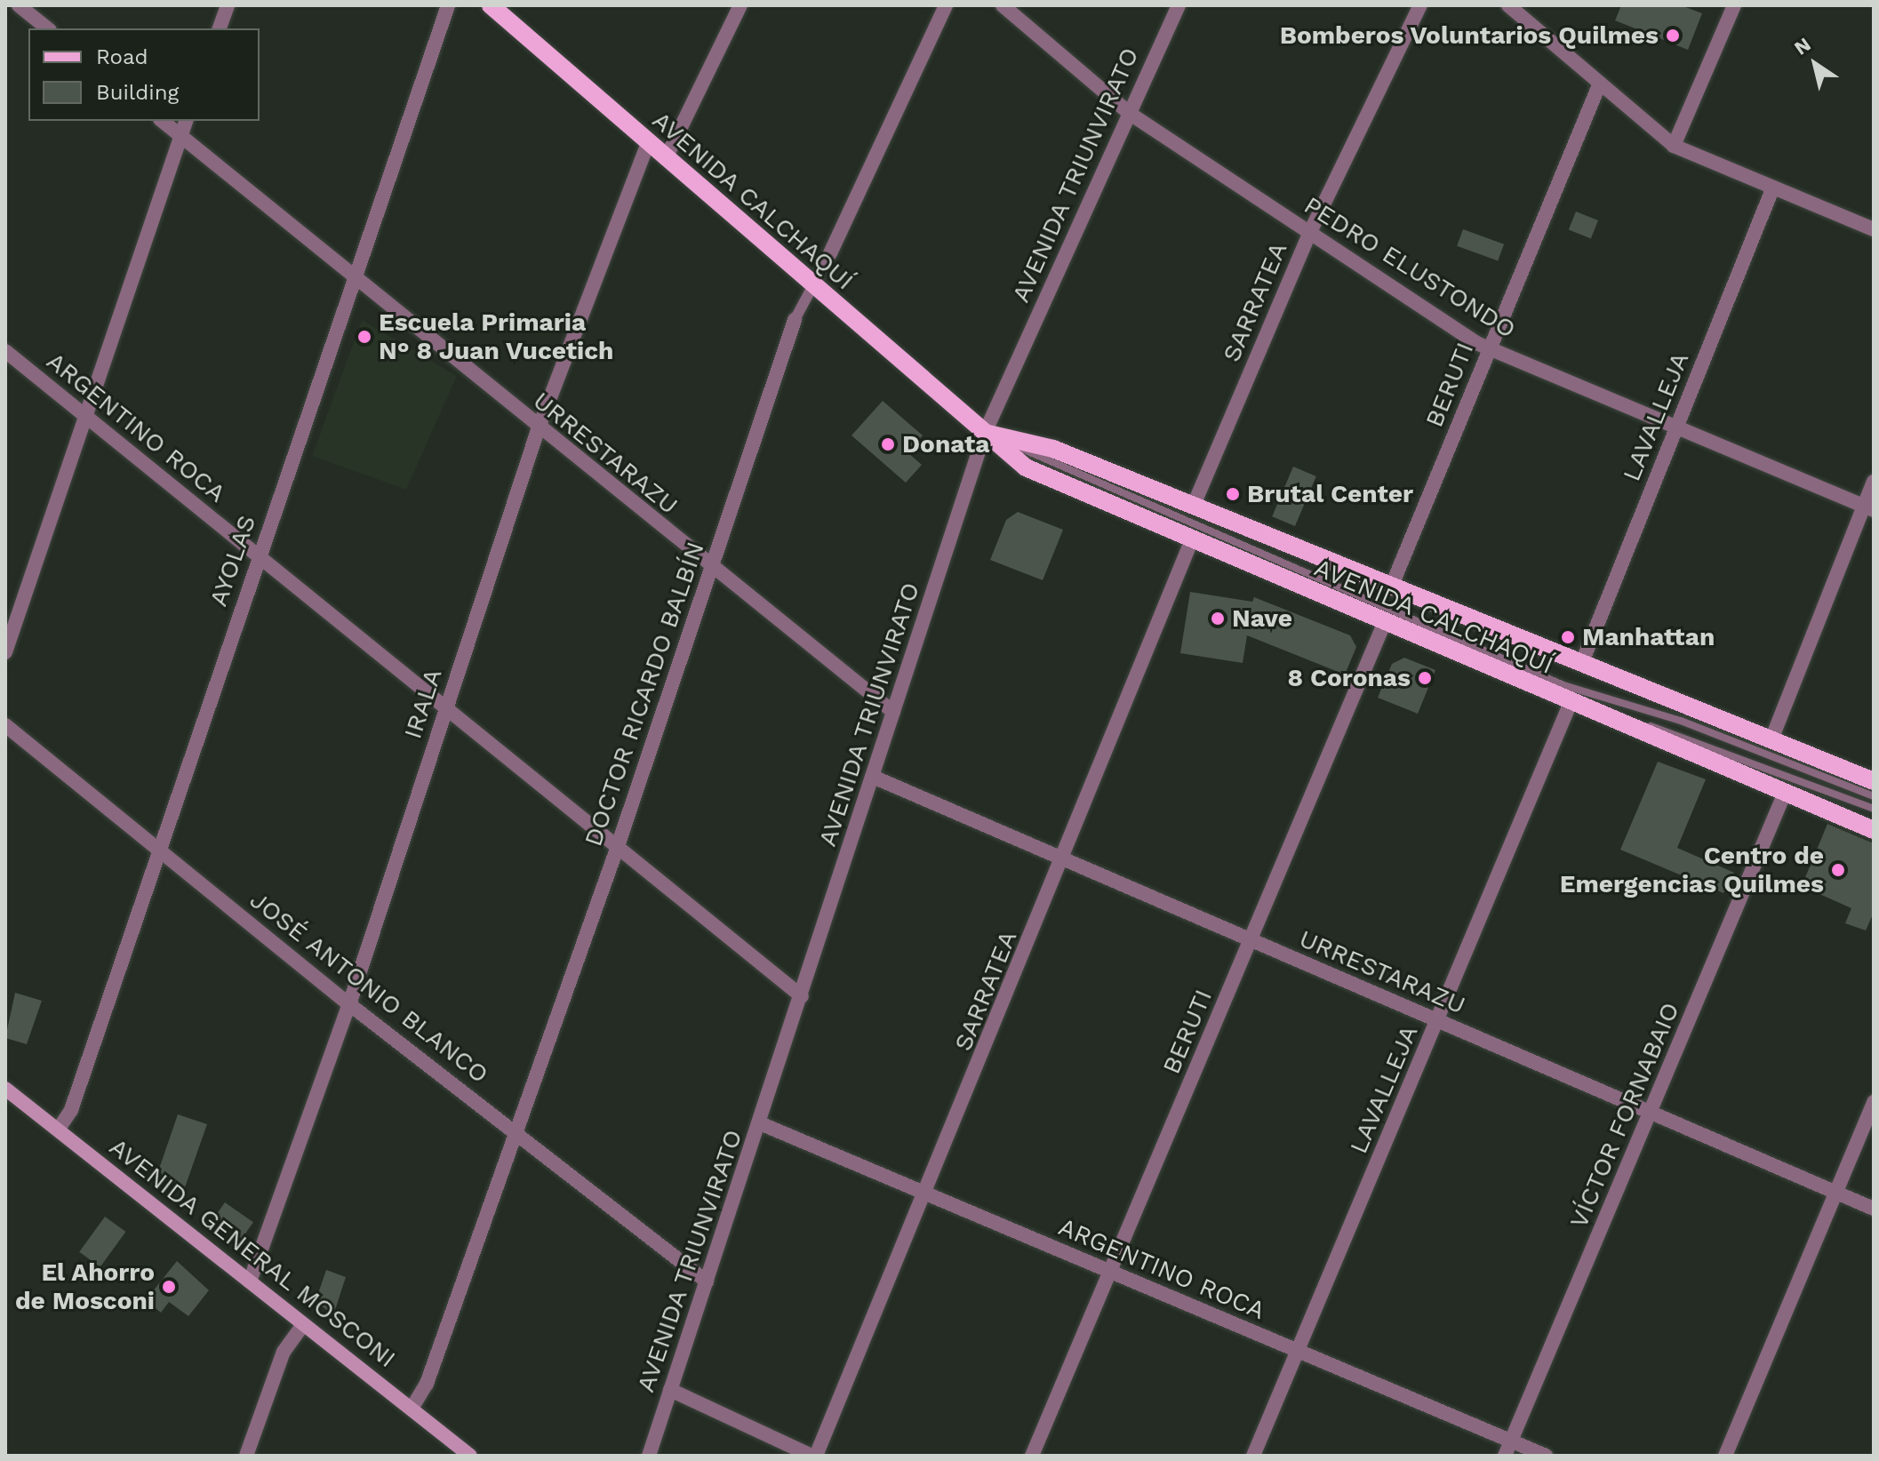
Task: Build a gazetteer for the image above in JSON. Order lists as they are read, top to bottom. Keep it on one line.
{"streets":{"main road":["AVENIDA CALCHAQUÍ","AVENIDA GENERAL MOSCONI"],"street":["AVENIDA TRIUNVIRATO","PEDRO ELUSTONDO","SARRATEA","BERUTI","LAVALLEJA","ARGENTINO ROCA","URRESTARAZU","AYOLAS","DOCTOR RICARDO BALBÍN","IRALA","JOSÉ ANTONIO BLANCO","VÍCTOR FORNABAIO"]},"crossings":[["AVENIDA TRIUNVIRATO","AVENIDA CALCHAQUÍ"],["AVENIDA TRIUNVIRATO","PEDRO ELUSTONDO"],["AVENIDA TRIUNVIRATO","ARGENTINO ROCA"],["AVENIDA TRIUNVIRATO","URRESTARAZU"],["AVENIDA TRIUNVIRATO","JOSÉ ANTONIO BLANCO"],["AVENIDA CALCHAQUÍ","SARRATEA"],["AVENIDA CALCHAQUÍ","BERUTI"],["AVENIDA CALCHAQUÍ","LAVALLEJA"],["AVENIDA CALCHAQUÍ","DOCTOR RICARDO BALBÍN"],["AVENIDA CALCHAQUÍ","IRALA"],["AVENIDA CALCHAQUÍ","VÍCTOR FORNABAIO"],["PEDRO ELUSTONDO","SARRATEA"],["PEDRO ELUSTONDO","BERUTI"],["PEDRO ELUSTONDO","LAVALLEJA"],["SARRATEA","ARGENTINO ROCA"],["SARRATEA","URRESTARAZU"],["BERUTI","ARGENTINO ROCA"],["BERUTI","URRESTARAZU"],["LAVALLEJA","ARGENTINO ROCA"],["LAVALLEJA","URRESTARAZU"],["ARGENTINO ROCA","AYOLAS"],["ARGENTINO ROCA","DOCTOR RICARDO BALBÍN"],["ARGENTINO ROCA","IRALA"],["ARGENTINO ROCA","VÍCTOR FORNABAIO"],["URRESTARAZU","AYOLAS"],["URRESTARAZU","DOCTOR RICARDO BALBÍN"],["URRESTARAZU","IRALA"],["URRESTARAZU","VÍCTOR FORNABAIO"],["AYOLAS","JOSÉ ANTONIO BLANCO"],["AYOLAS","AVENIDA GENERAL MOSCONI"],["DOCTOR RICARDO BALBÍN","JOSÉ ANTONIO BLANCO"],["DOCTOR RICARDO BALBÍN","AVENIDA GENERAL MOSCONI"],["IRALA","JOSÉ ANTONIO BLANCO"],["IRALA","AVENIDA GENERAL MOSCONI"]],"places":["Bomberos Voluntarios Quilmes","Escuela Primaria N° 8 Juan Vucetich","Donata","Brutal Center","Nave","Manhattan","8 Coronas","Centro de Emergencias Quilmes","El Ahorro de Mosconi"],"legend":["Road","Building"],"north":"top left"}
